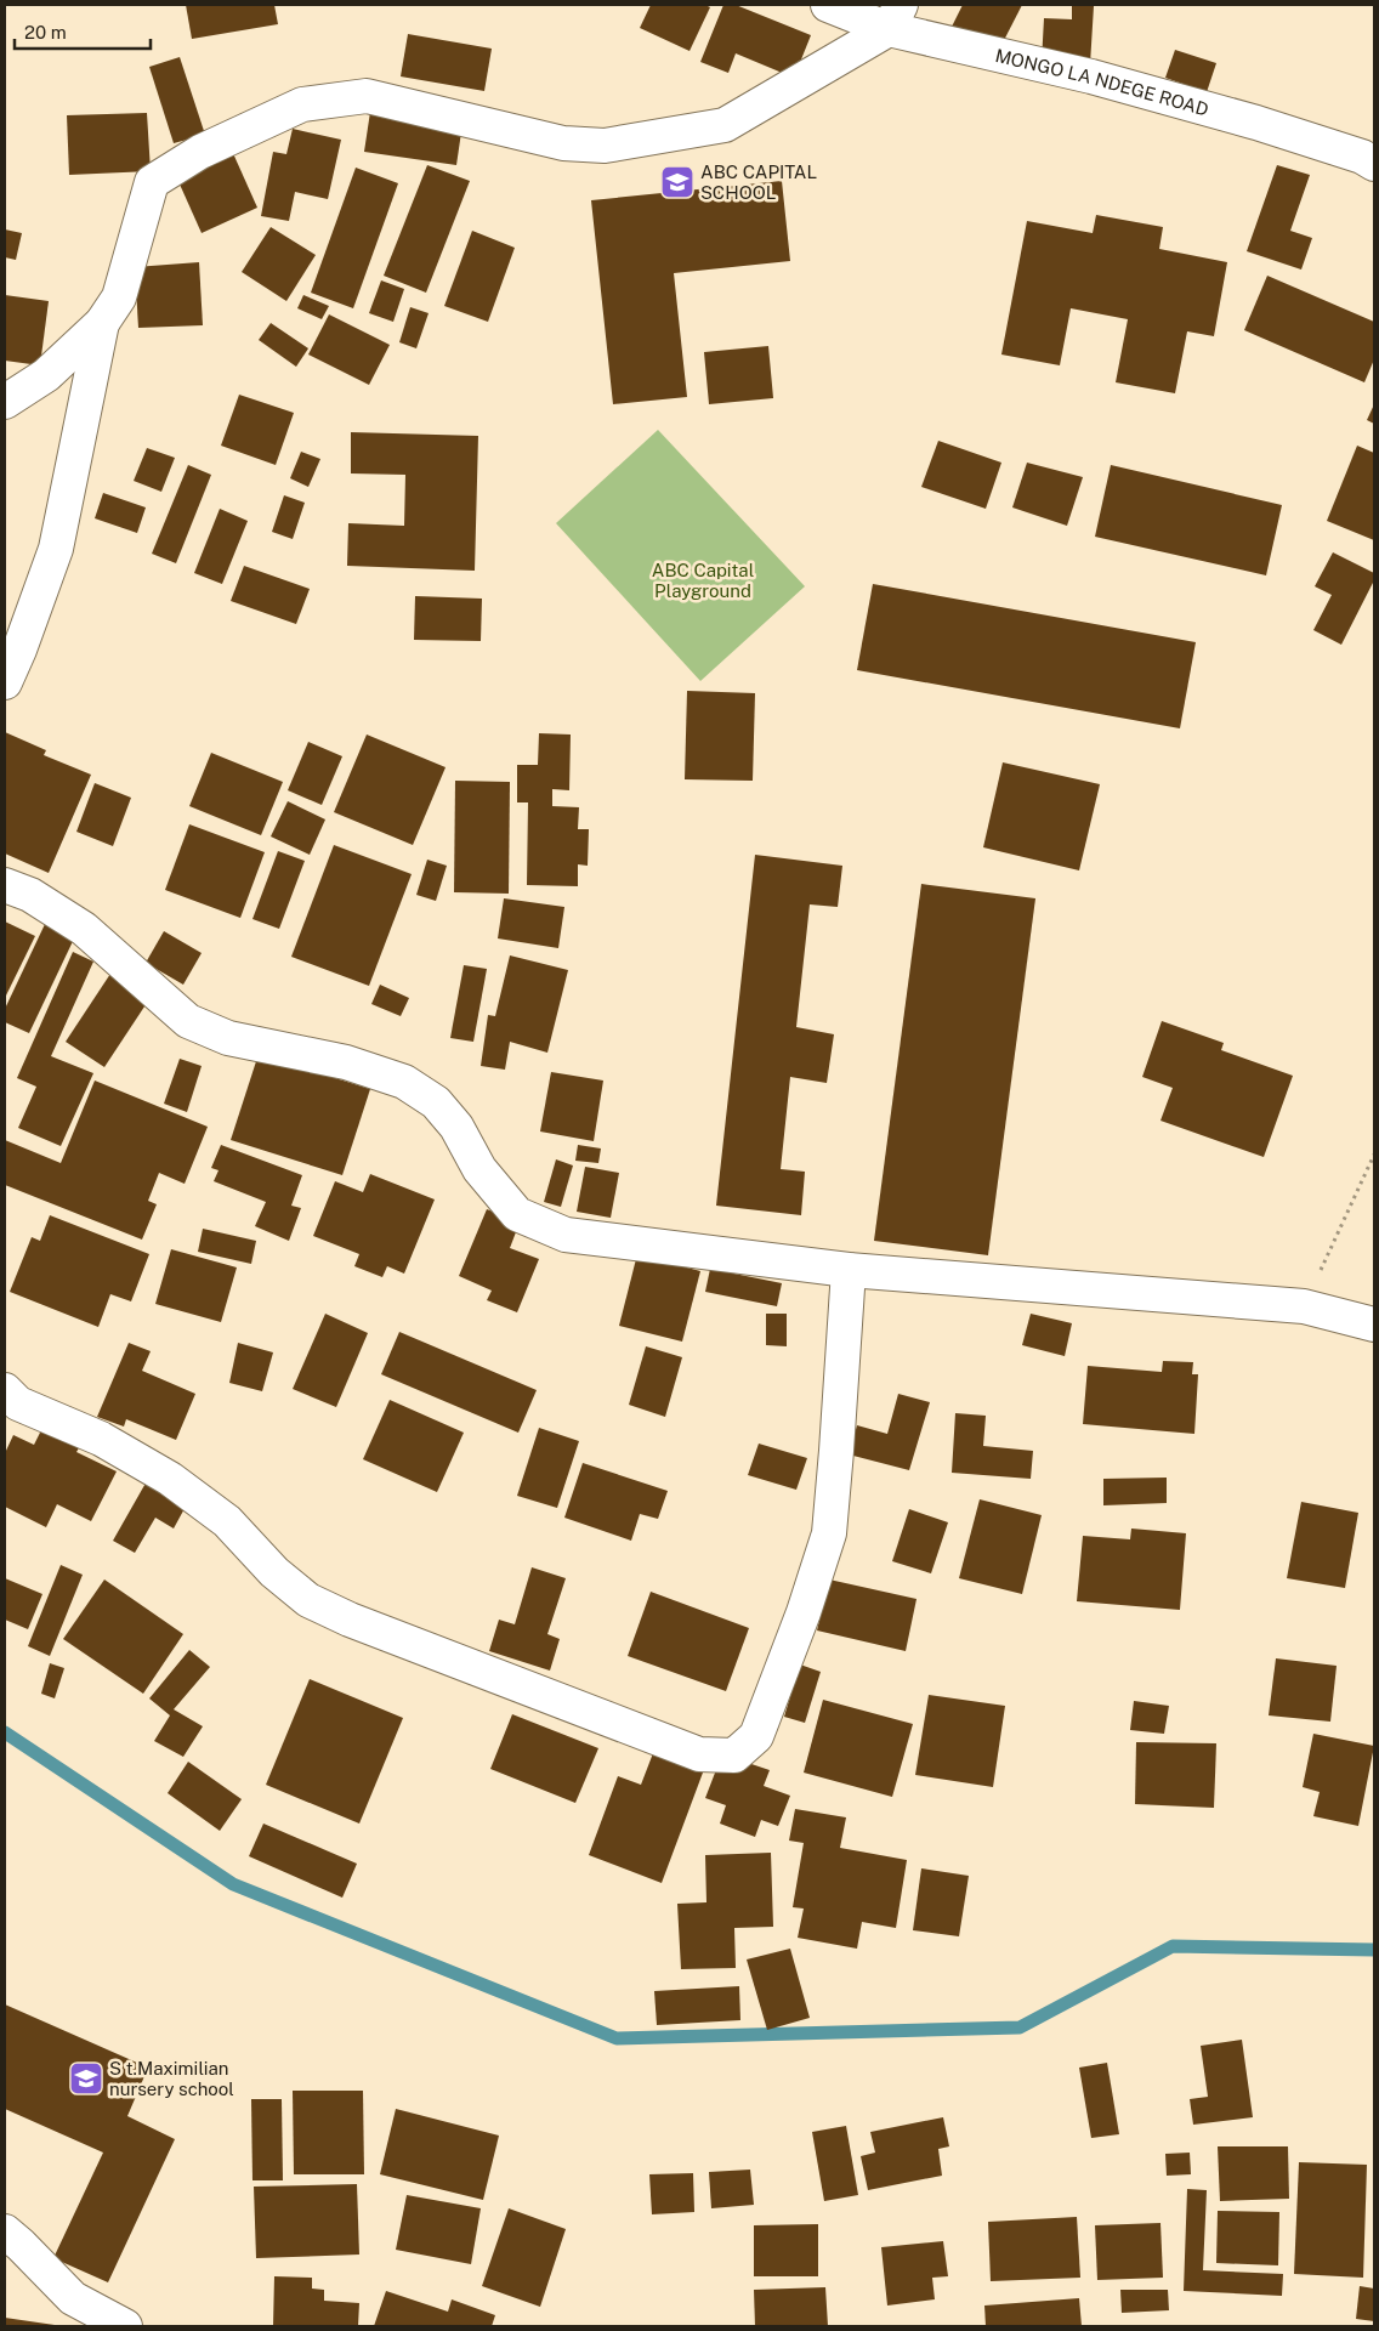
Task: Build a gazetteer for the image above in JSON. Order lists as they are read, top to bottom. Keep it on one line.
{"streets":{"street":["MONGO LA NDEGE ROAD"]},"parks":["ABC Capital Playground"],"places":{"school or university":["ABC CAPITAL SCHOOL","S t.Maximilian nursery school"]},"scale_bar":"20 m"}
